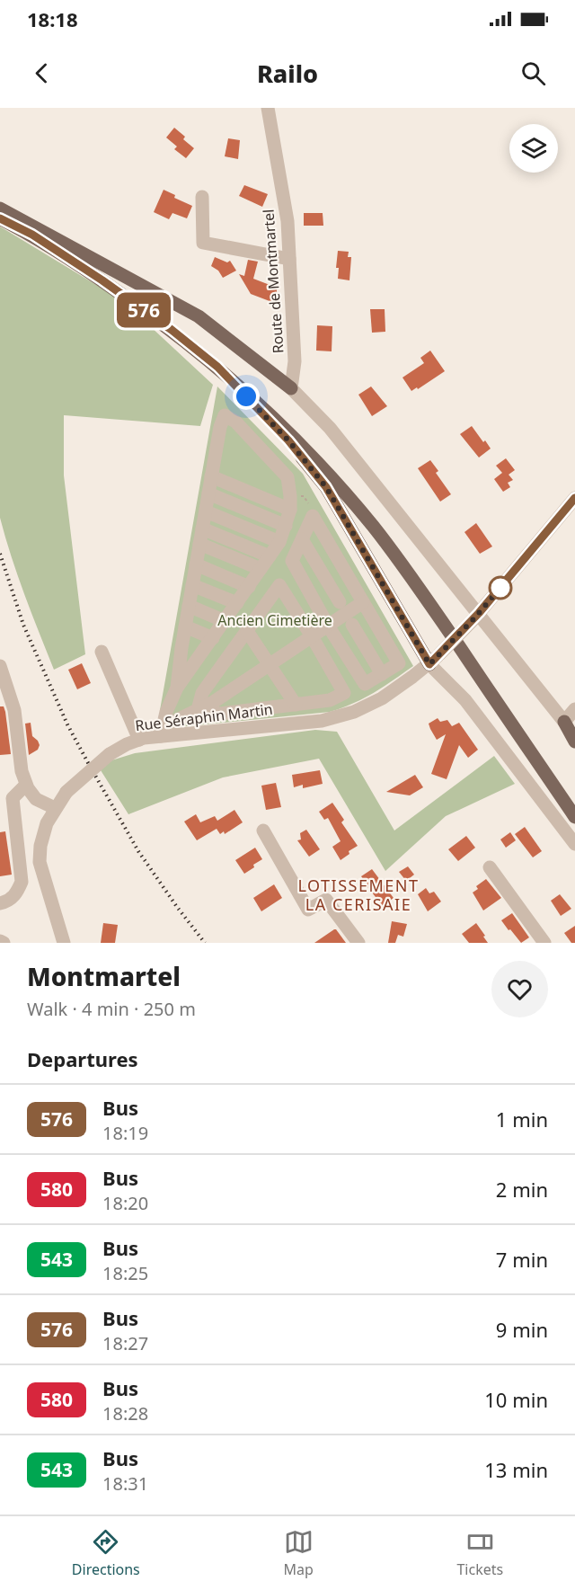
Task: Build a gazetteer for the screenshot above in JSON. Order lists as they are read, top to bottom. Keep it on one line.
{"streets":{"street":["Route de Montmartel","Rue Séraphin Martin"]},"districts":["LOTISSEMENT LA CERISAIE"],"parks":["Ancien Cimetière"],"lines":["bus line 576"],"page":{"status":"18:18","header":"Railo","on_map":"576","heading":[["Montmartel","Walk · 4 min · 250 m"],"Departures"],"list":[{"mark":"576","name":"Bus","note":"18:19","value":"1 min"},{"mark":"580","name":"Bus","note":"18:20","value":"2 min"},{"mark":"543","name":"Bus","note":"18:25","value":"7 min"},{"mark":"576","name":"Bus","note":"18:27","value":"9 min"},{"mark":"580","name":"Bus","note":"18:28","value":"10 min"},{"mark":"543","name":"Bus","note":"18:31","value":"13 min"}],"tabs":["Directions","Map","Tickets"]}}
